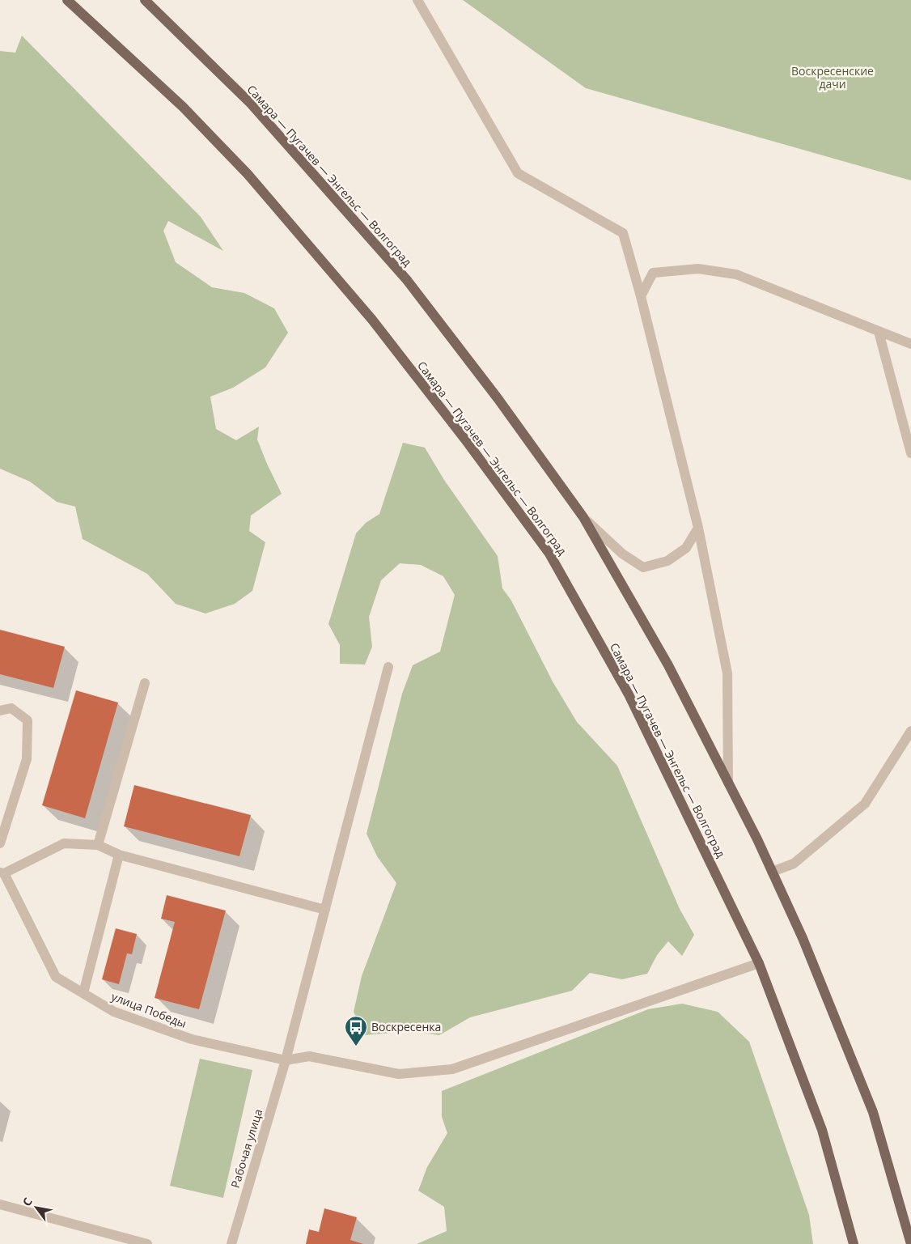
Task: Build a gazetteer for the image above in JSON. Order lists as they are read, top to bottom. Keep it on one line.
{"streets":{"main road":["Самара — Пугачев — Энгельс — Волгоград"],"street":["улица Победы","Рабочая улица"]},"crossings":[["улица Победы","Рабочая улица"]],"parks":["Воскресенские дачи"],"places":{"bus stop":["Воскресенка"]},"north":"top left"}
